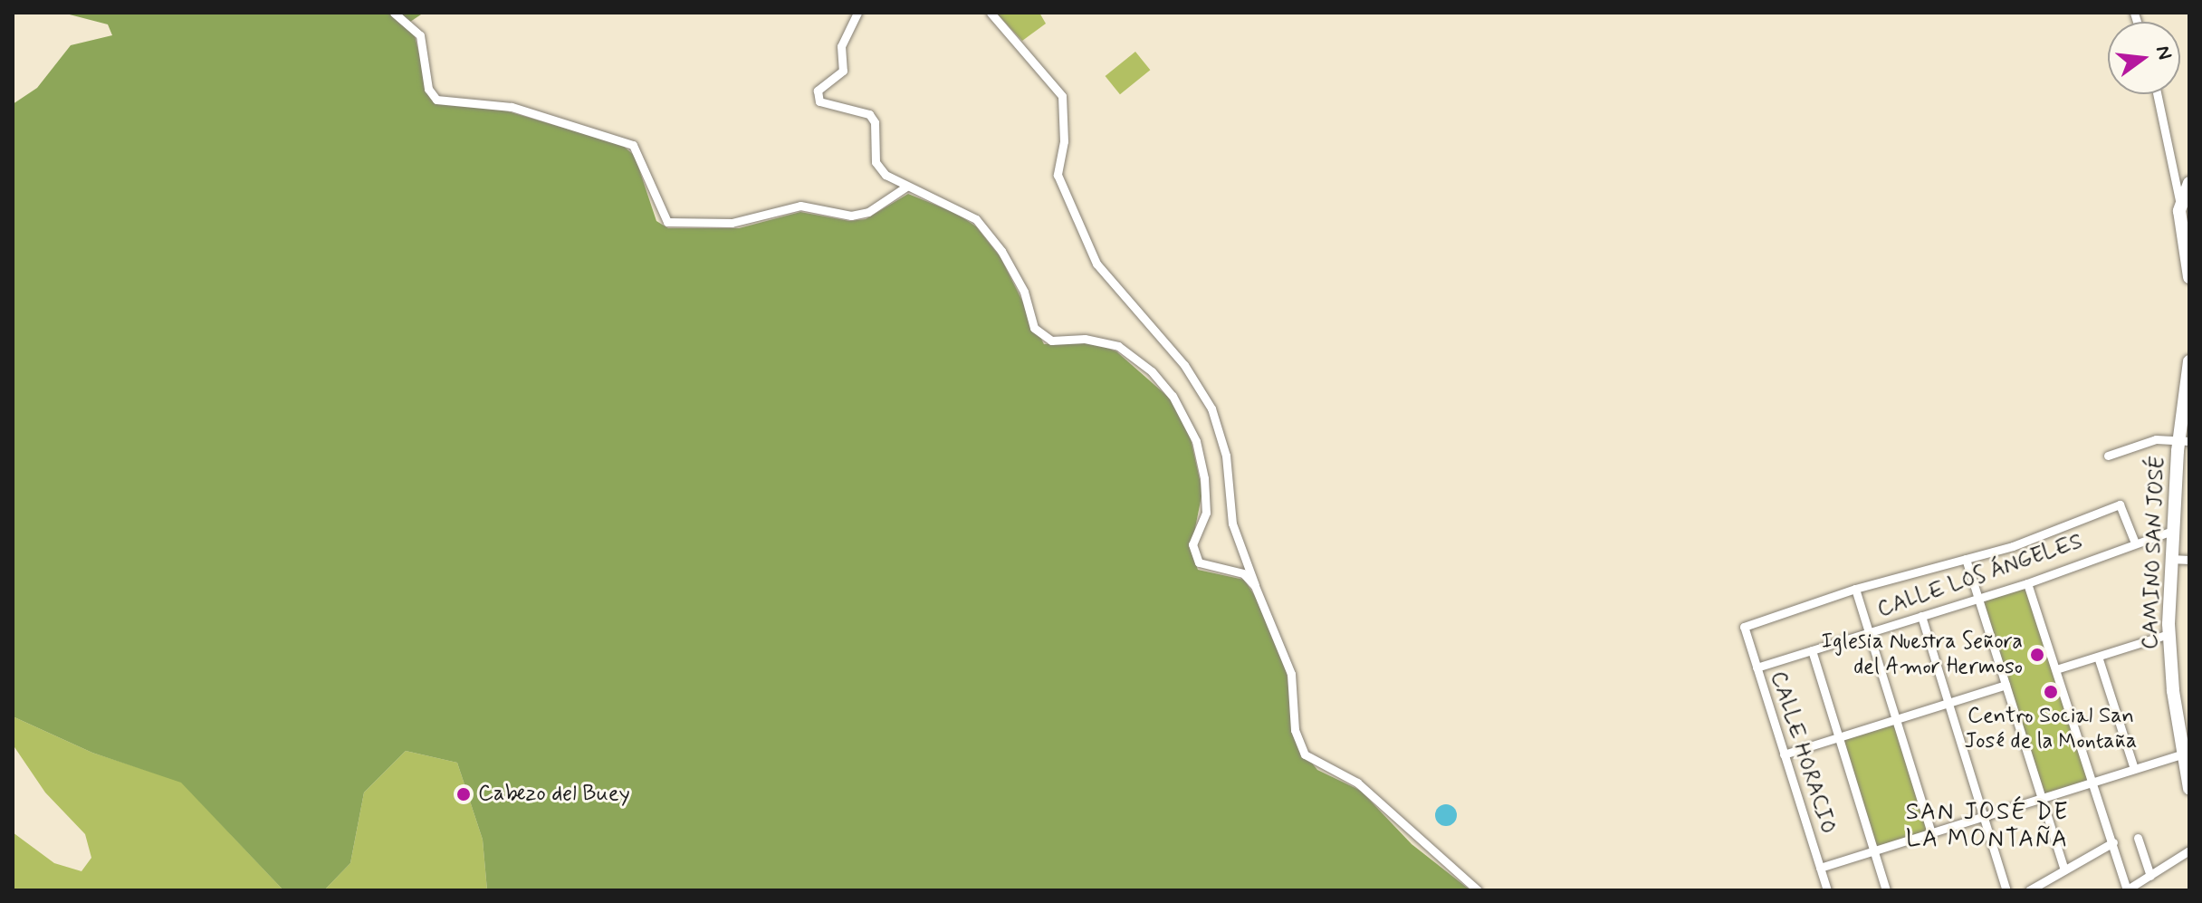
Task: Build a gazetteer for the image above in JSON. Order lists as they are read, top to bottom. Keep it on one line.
{"streets":{"main road":["CAMINO SAN JOSÉ"],"street":["CALLE LOS ÁNGELES","CALLE HORACIO"]},"crossings":[["CAMINO SAN JOSÉ","CALLE LOS ÁNGELES"],["CALLE LOS ÁNGELES","CALLE HORACIO"]],"districts":["SAN JOSÉ DE LA MONTAÑA"],"places":["Iglesia Nuestra Señora del Amor Hermoso","Centro Social San José de la Montaña","Cabezo del Buey"],"north":"right"}
